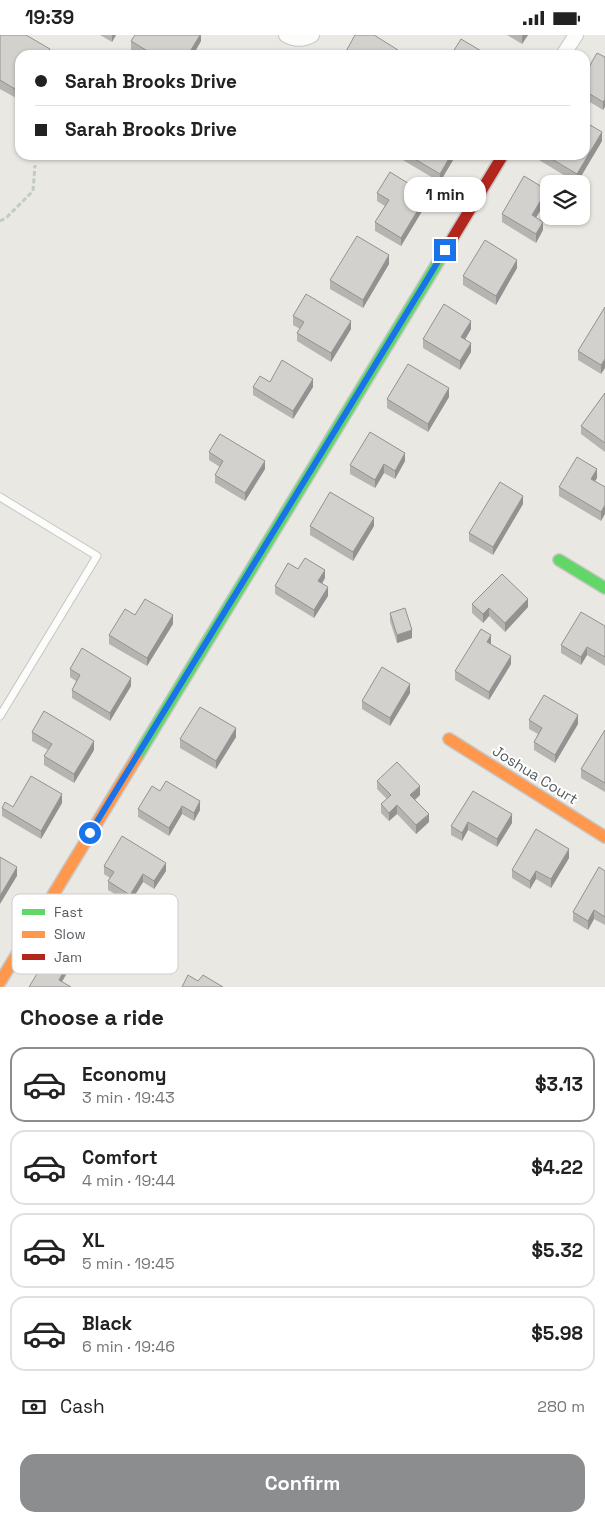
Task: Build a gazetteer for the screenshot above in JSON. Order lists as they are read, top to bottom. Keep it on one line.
{"streets":{"street":["Joshua Court"]},"legend":["Fast","Slow","Jam"],"page":{"status":"19:39","banner":["Sarah Brooks Drive","Sarah Brooks Drive"],"bubble":"1 min","heading":"Choose a ride","list":[{"name":"Economy","note":"3 min · 19:43","value":"$3.13"},{"name":"Comfort","note":"4 min · 19:44","value":"$4.22"},{"name":"XL","note":"5 min · 19:45","value":"$5.32"},{"name":"Black","note":"6 min · 19:46","value":"$5.98"}],"pay":["Cash","280 m"],"buttons":"Confirm"}}
